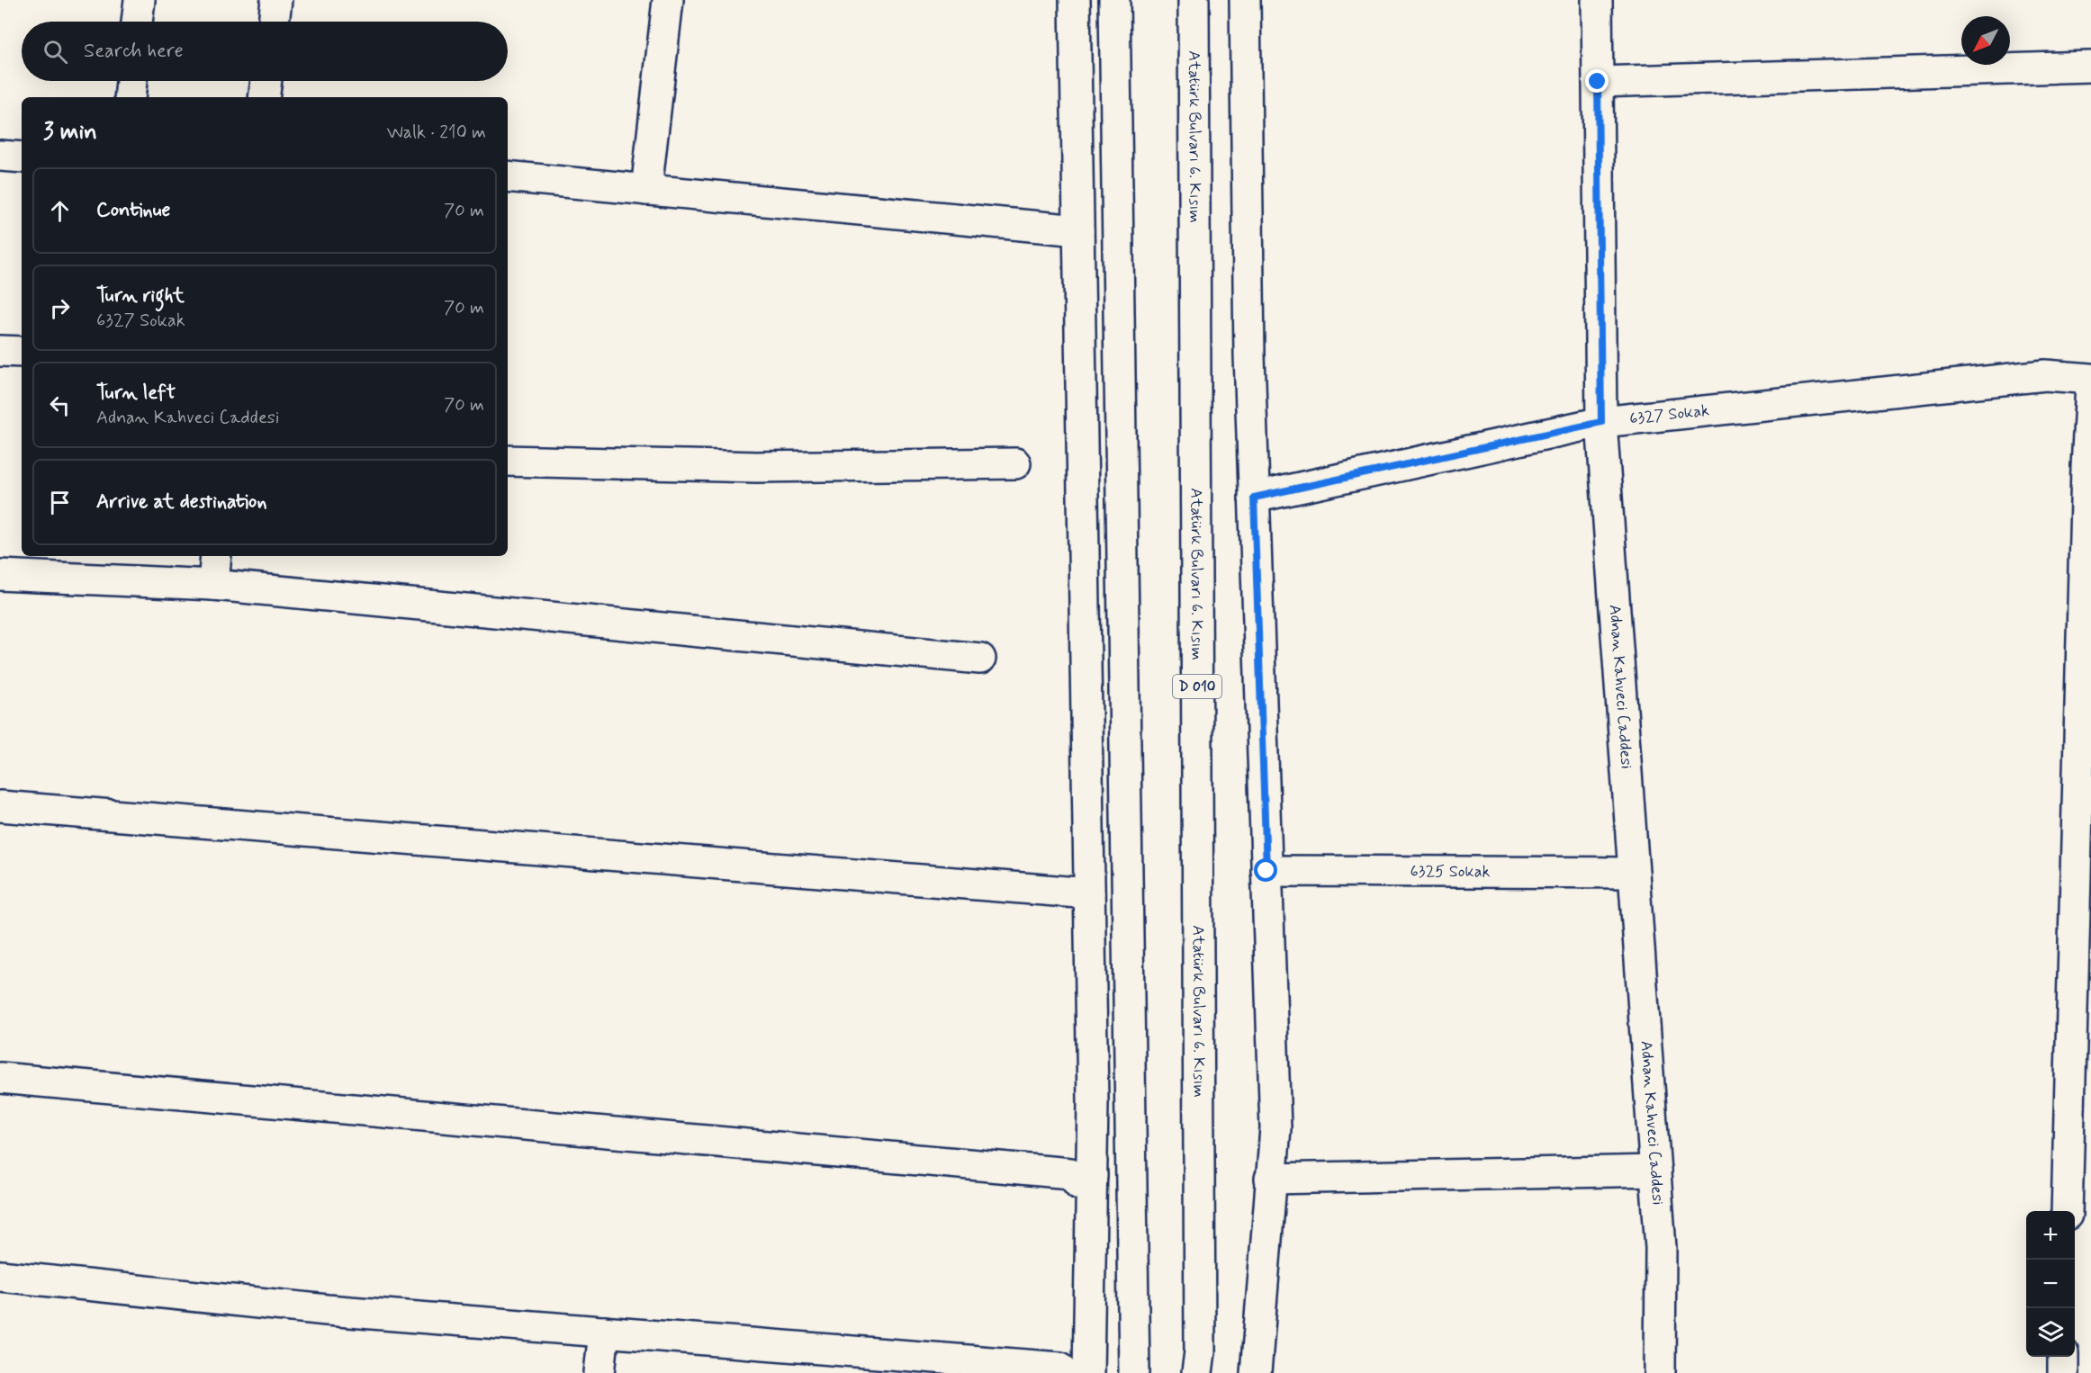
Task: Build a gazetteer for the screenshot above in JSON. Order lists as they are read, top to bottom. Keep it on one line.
{"streets":{"main road":["Atatürk Bulvarı 6. Kısım","6327 Sokak","D 010","Adnan Kahveci Caddesi","6325 Sokak"]},"crossings":[["6327 Sokak","Adnan Kahveci Caddesi"],["Adnan Kahveci Caddesi","6325 Sokak"]],"north":"bottom left","page":{"search":"Search here","heading":["3 min","Walk · 210 m"],"list":[["Continue","70 m"],["Turn right","6327 Sokak","70 m"],["Turn left","Adnan Kahveci Caddesi","70 m"],"Arrive at destination"],"map_buttons":["+","−"]}}
